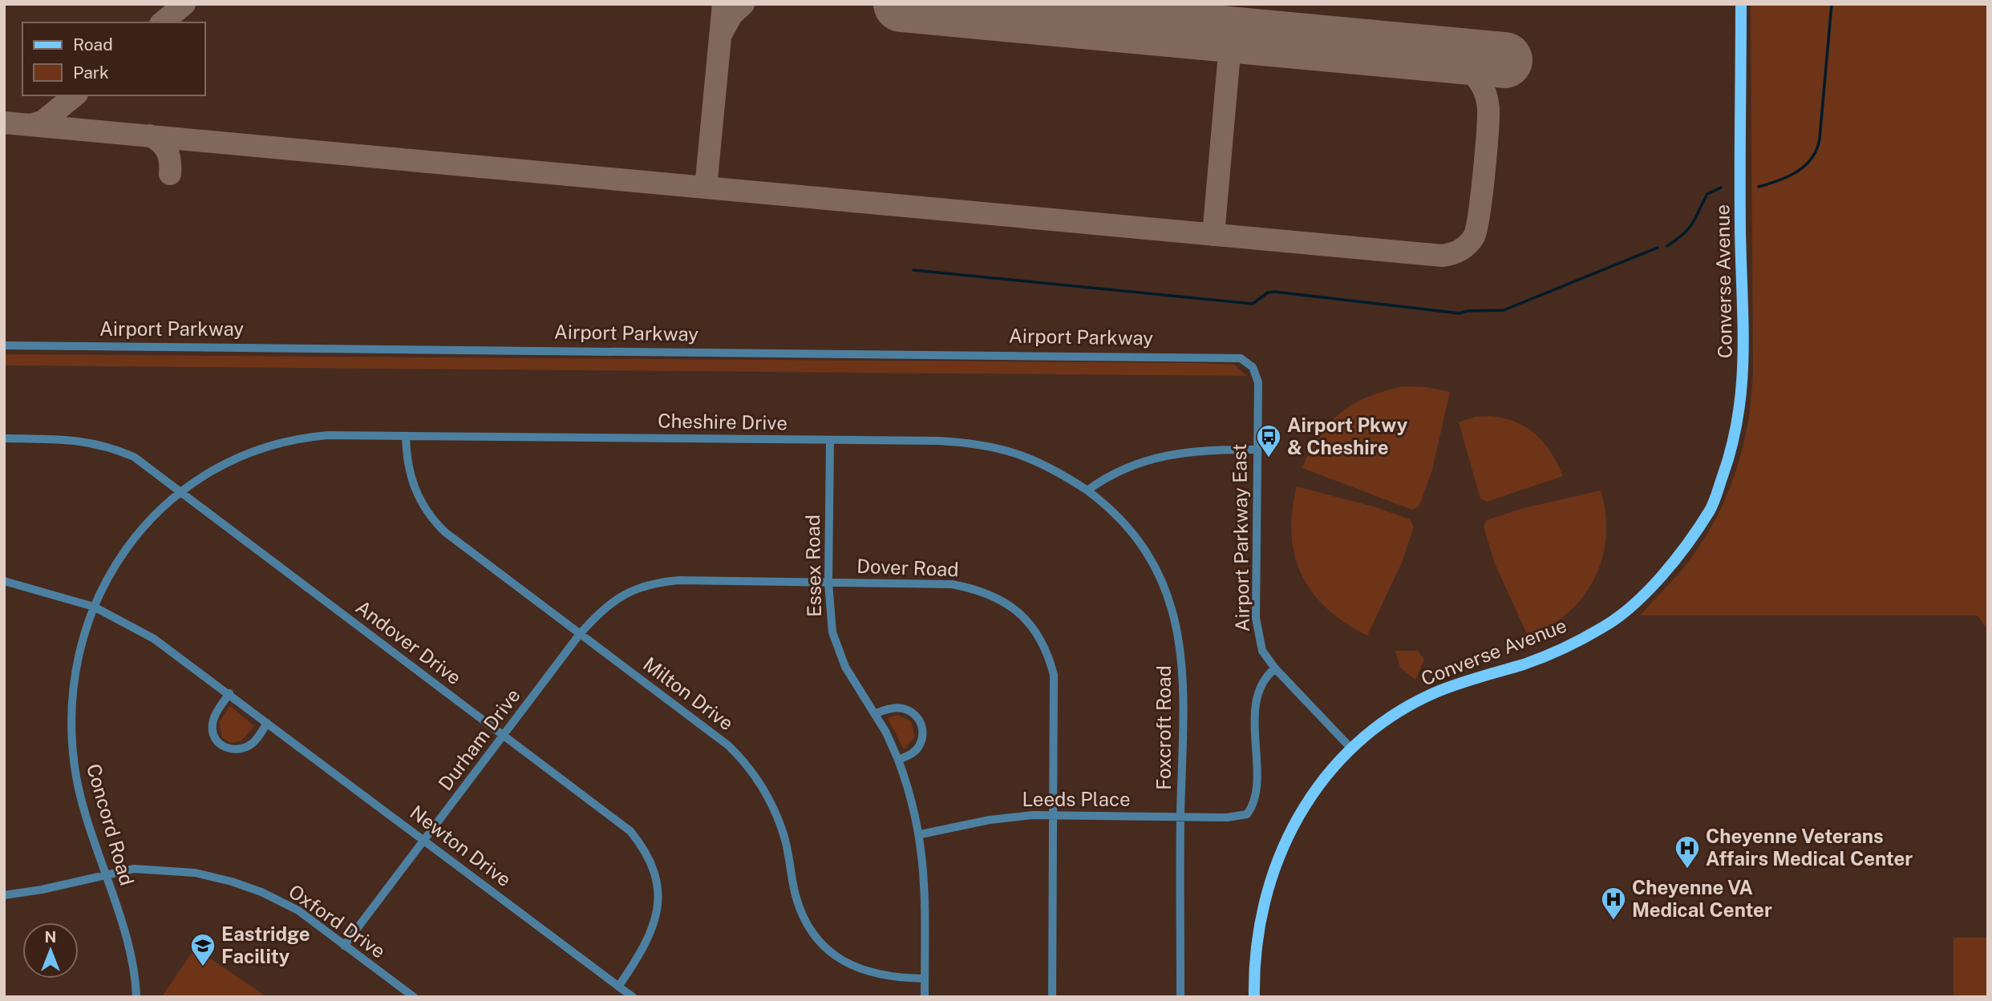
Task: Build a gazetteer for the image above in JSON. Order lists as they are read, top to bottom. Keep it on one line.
{"streets":{"main road":["Converse Avenue"],"street":["Airport Parkway","Cheshire Drive","Airport Parkway East","Essex Road","Dover Road","Andover Drive","Milton Drive","Foxcroft Road","Durham Drive","Leeds Place","Concord Road","Newton Drive","Oxford Drive"]},"crossings":[["Converse Avenue","Airport Parkway East"],["Airport Parkway","Airport Parkway East"],["Cheshire Drive","Essex Road"],["Cheshire Drive","Andover Drive"],["Cheshire Drive","Milton Drive"],["Cheshire Drive","Foxcroft Road"],["Cheshire Drive","Concord Road"],["Airport Parkway East","Leeds Place"],["Essex Road","Dover Road"],["Essex Road","Milton Drive"],["Essex Road","Leeds Place"],["Dover Road","Milton Drive"],["Dover Road","Durham Drive"],["Dover Road","Leeds Place"],["Andover Drive","Durham Drive"],["Andover Drive","Concord Road"],["Andover Drive","Newton Drive"],["Milton Drive","Durham Drive"],["Foxcroft Road","Leeds Place"],["Durham Drive","Newton Drive"],["Durham Drive","Oxford Drive"],["Concord Road","Newton Drive"],["Concord Road","Oxford Drive"]],"places":{"bus stop":["Airport Pkwy & Cheshire"],"hospital":["Cheyenne Veterans Affairs Medical Center","Cheyenne VA Medical Center"],"school or university":["Eastridge Facility"]},"legend":["Road","Park"],"north":"top"}
